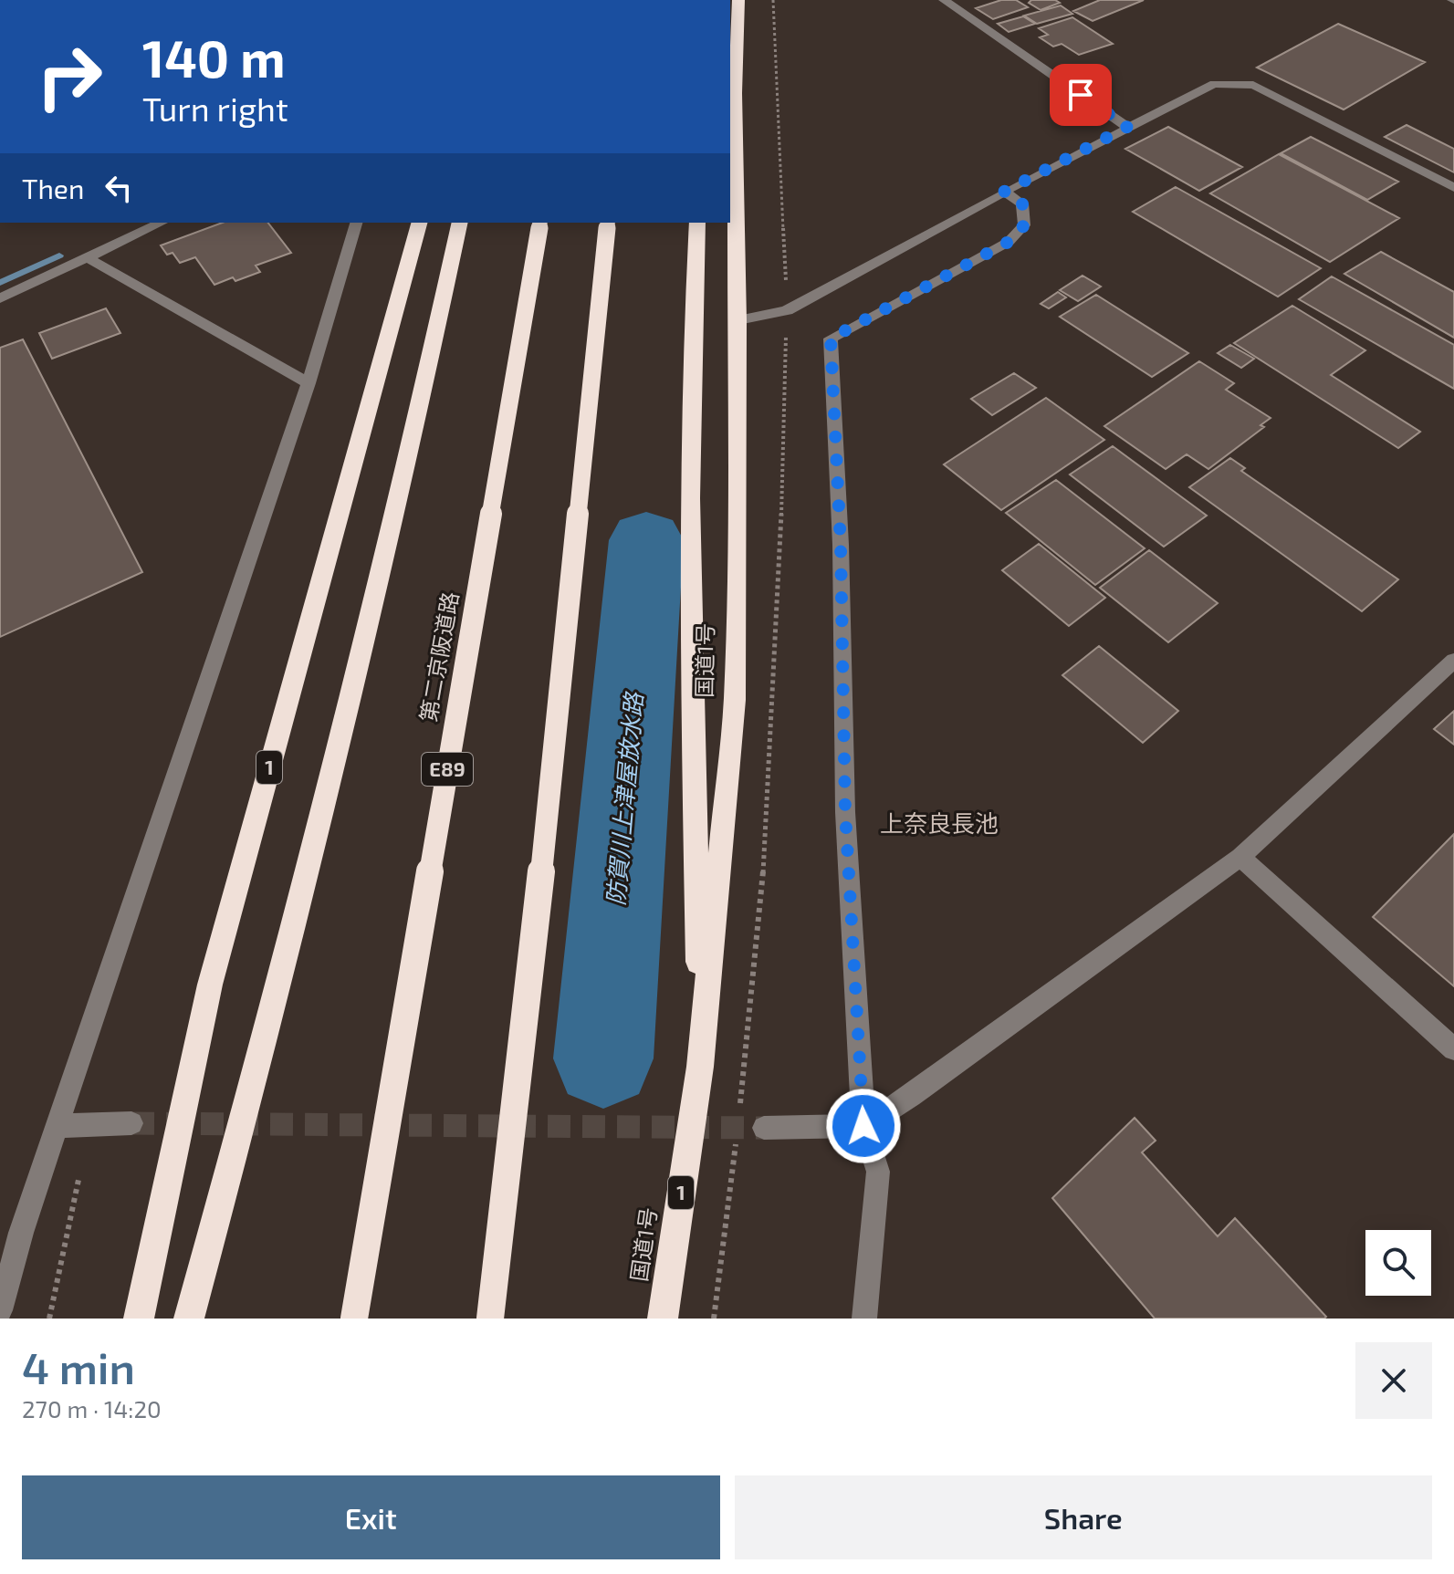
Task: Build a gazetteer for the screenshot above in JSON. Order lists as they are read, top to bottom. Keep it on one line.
{"streets":{"highway":["第二京阪道路","国道1号","1","E89"]},"districts":["上奈良長池"],"water":["防賀川上津屋放水路"],"page":{"turn":["140 m","Turn right"],"then":"Then","heading":["4 min","270 m · 14:20"],"buttons":["Exit","Share"]}}
